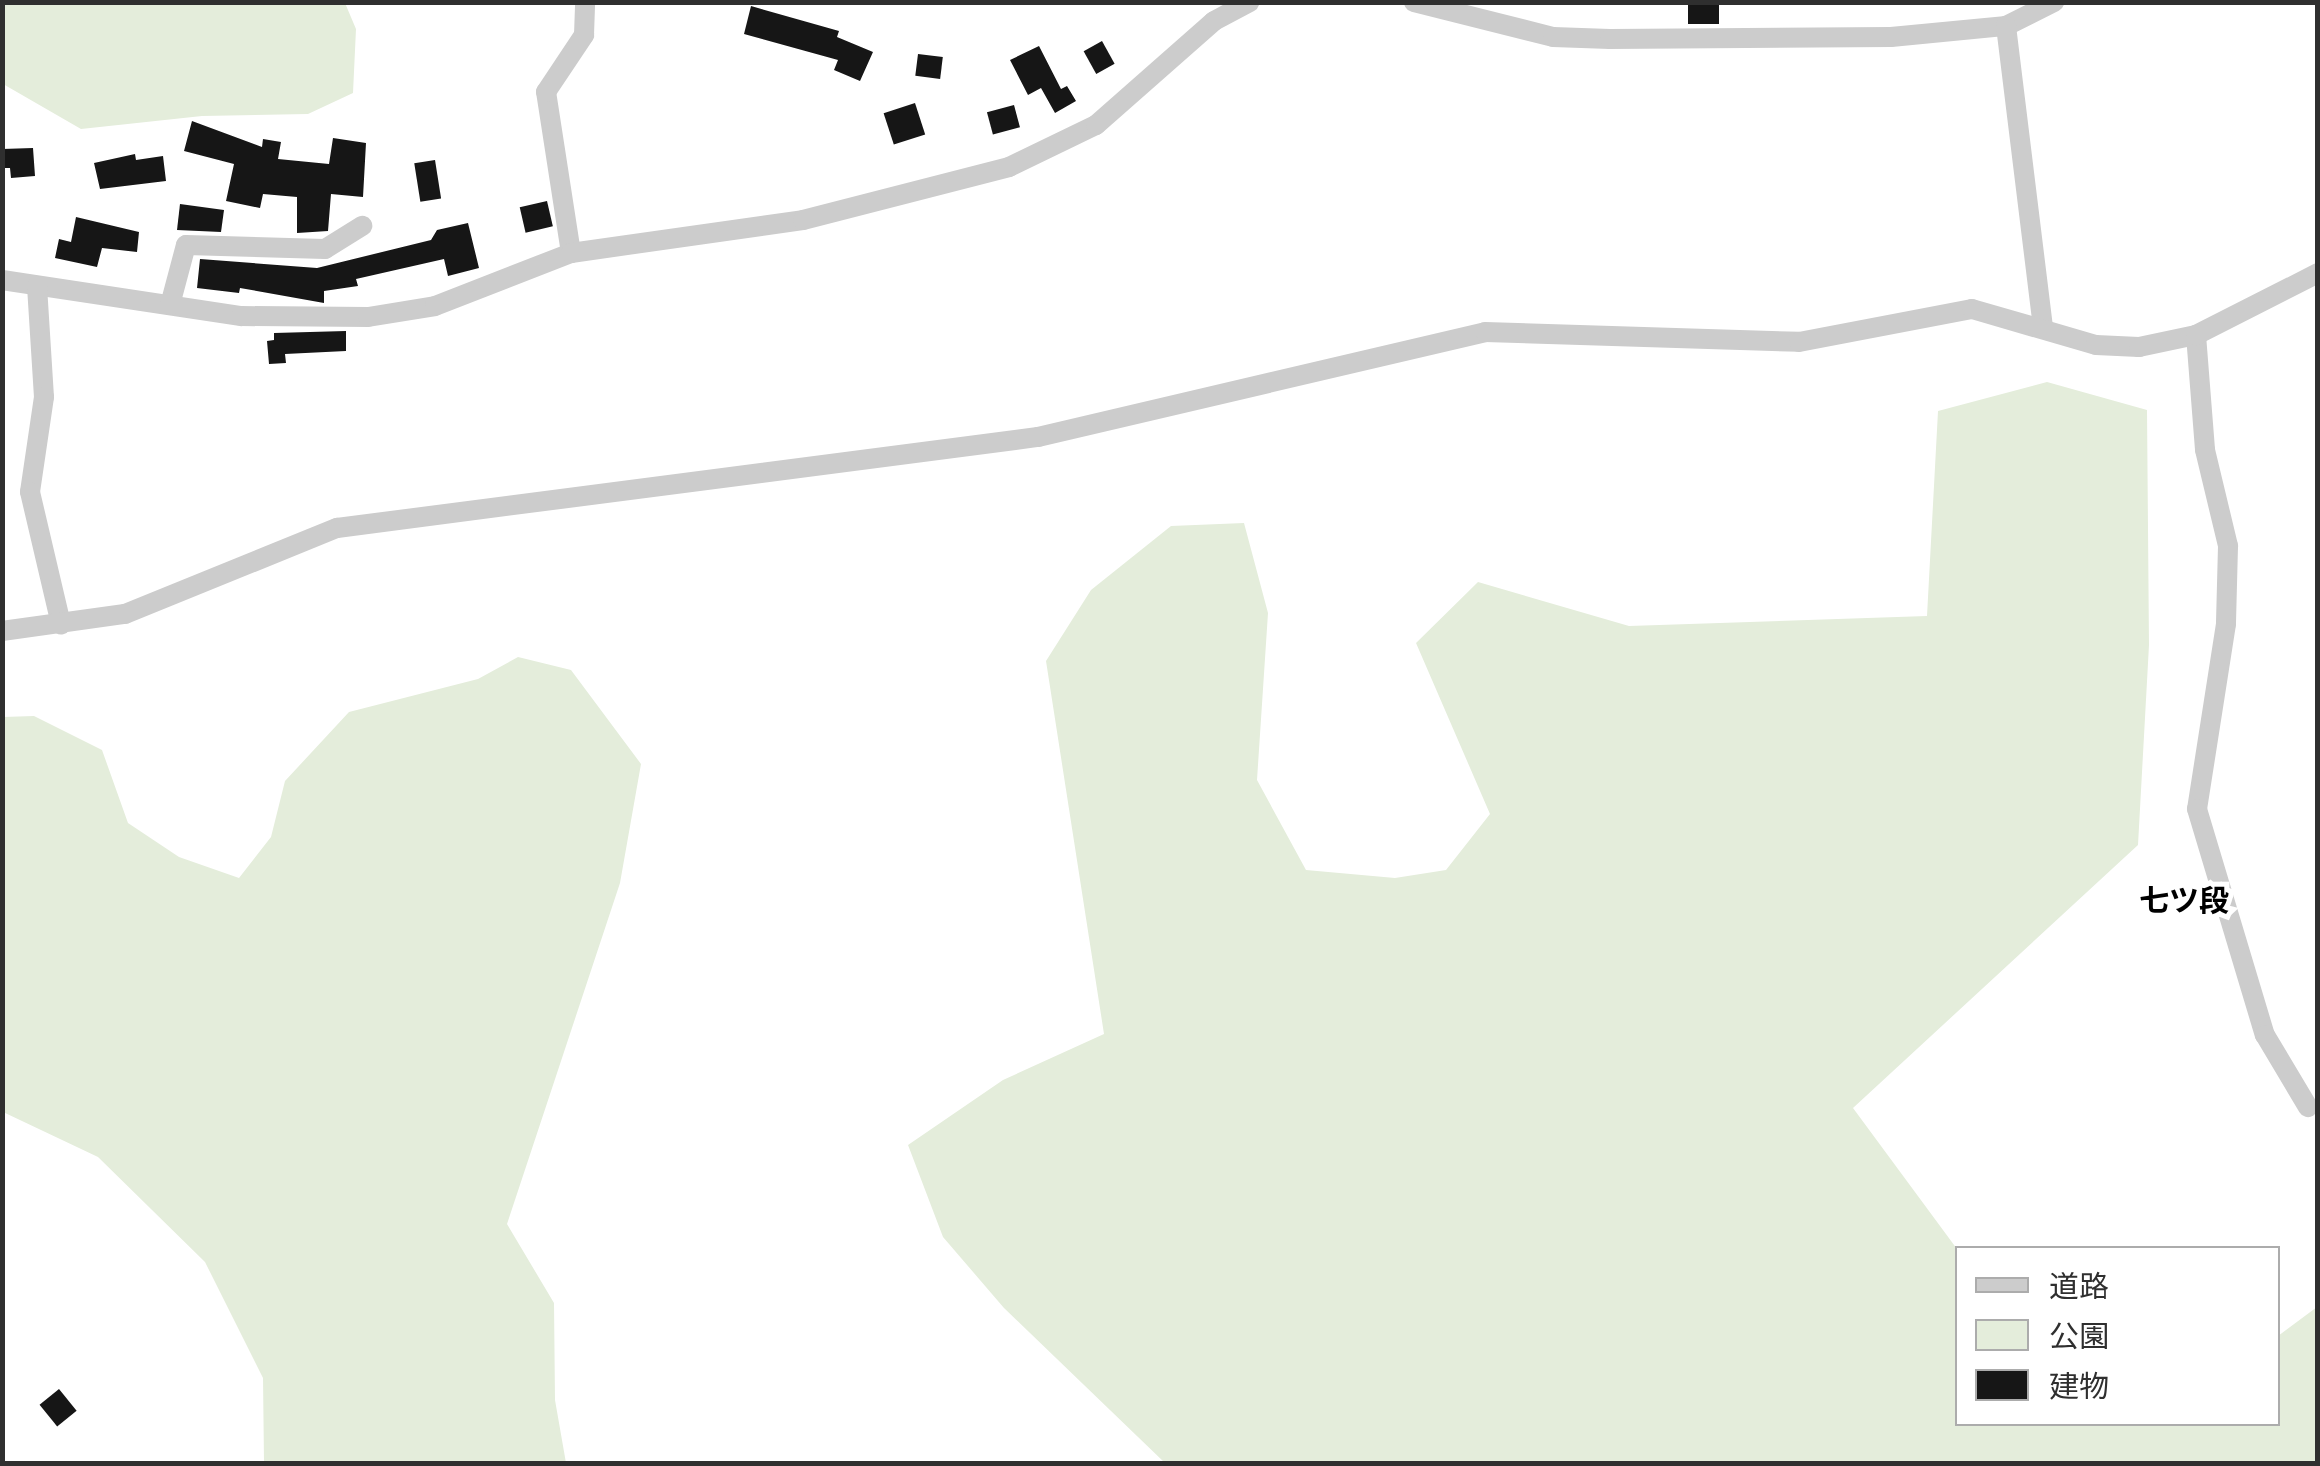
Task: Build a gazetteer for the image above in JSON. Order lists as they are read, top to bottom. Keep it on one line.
{"districts":["七ツ段"],"legend":["道路","公園","建物"]}
